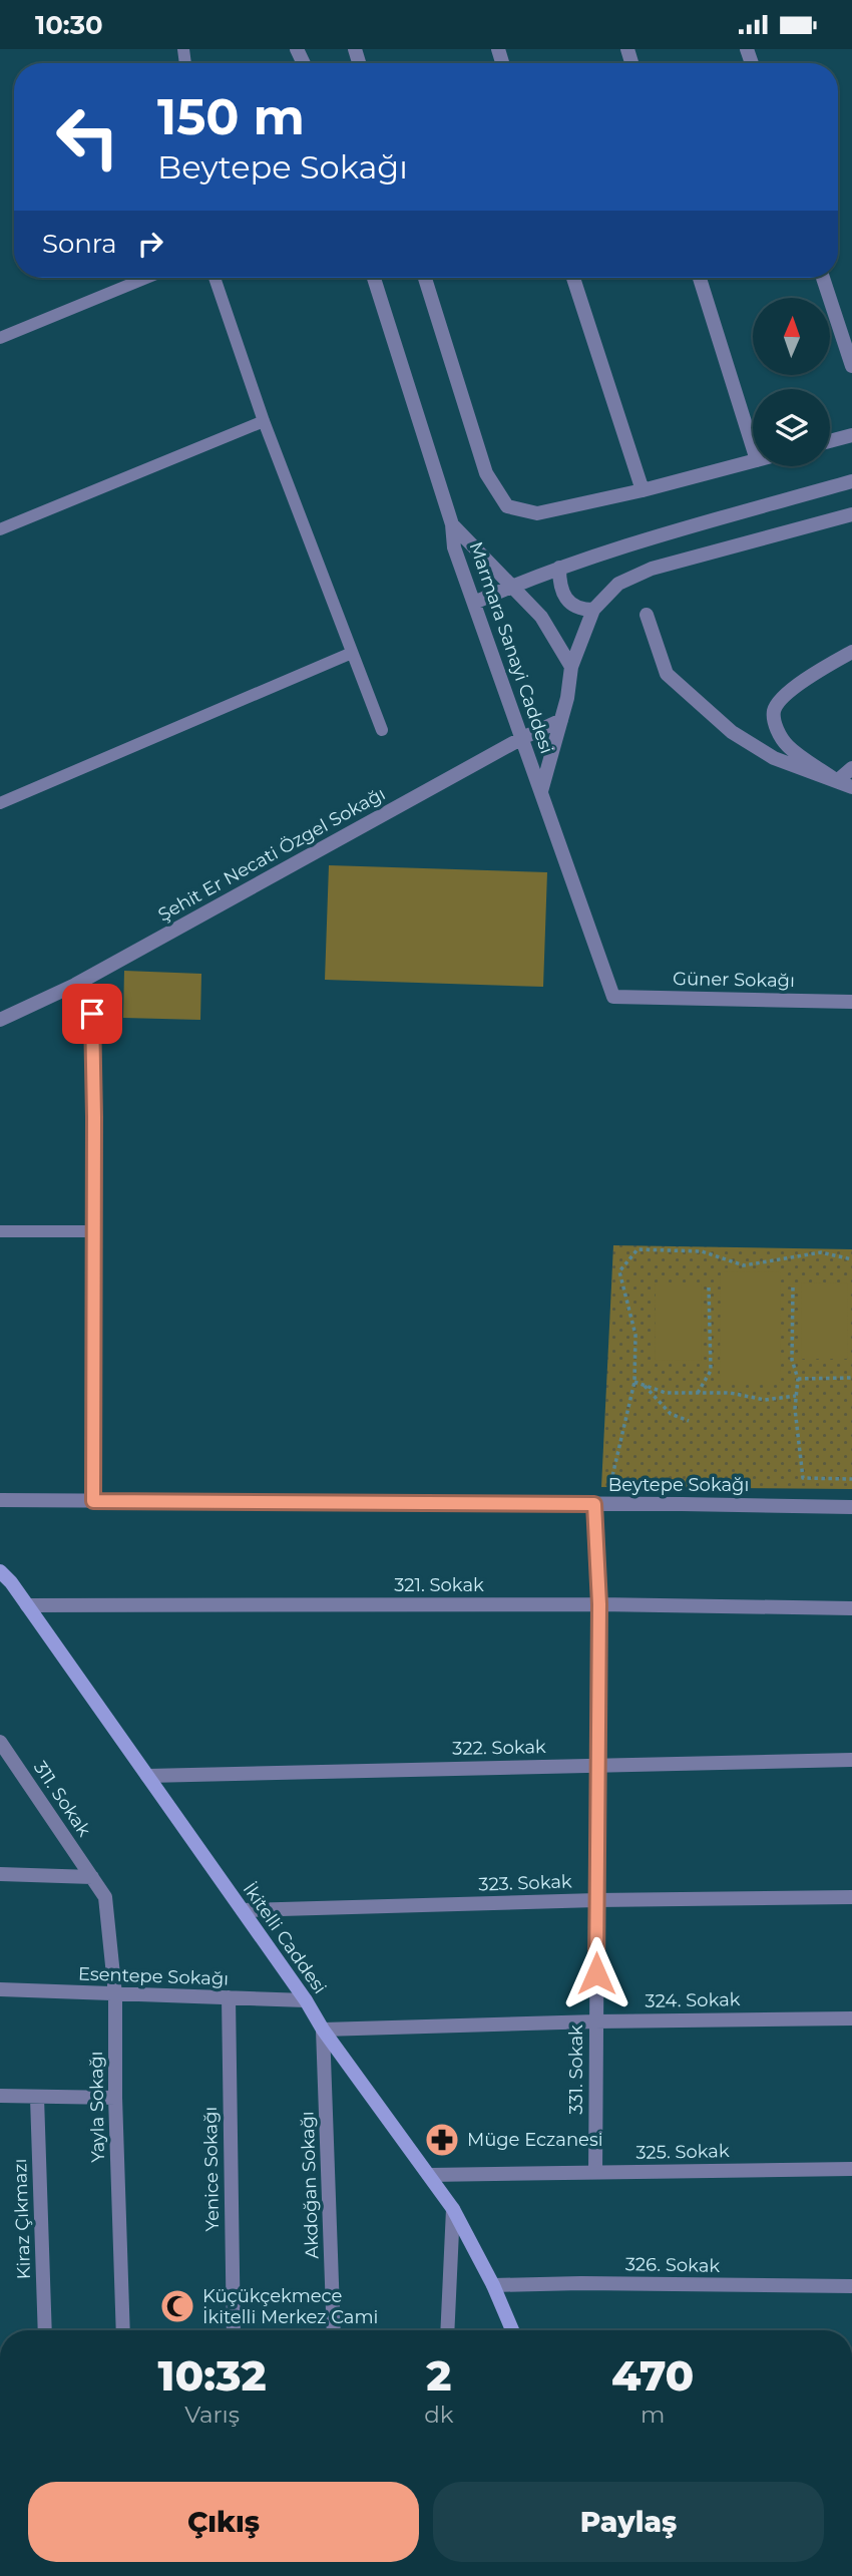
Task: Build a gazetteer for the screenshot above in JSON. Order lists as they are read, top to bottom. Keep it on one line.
{"streets":{"street":["Marmara Sanayi Caddesi","Şehit Er Necati Özgel Sokağı","Güner Sokağı","Beytepe Sokağı","321. Sokak","322. Sokak","311. Sokak","323. Sokak","İkitelli Caddesi","Esentepe Sokağı","324. Sokak","331. Sokak","Yayla Sokağı","325. Sokak","Yenice Sokağı","Akdoğan Sokağı","Kiraz Çıkmazı","326. Sokak"]},"crossings":[["Marmara Sanayi Caddesi","Şehit Er Necati Özgel Sokağı"],["Marmara Sanayi Caddesi","Güner Sokağı"],["Beytepe Sokağı","331. Sokak"],["321. Sokak","İkitelli Caddesi"],["321. Sokak","331. Sokak"],["322. Sokak","İkitelli Caddesi"],["322. Sokak","331. Sokak"],["311. Sokak","Yayla Sokağı"],["323. Sokak","İkitelli Caddesi"],["323. Sokak","331. Sokak"],["İkitelli Caddesi","Esentepe Sokağı"],["İkitelli Caddesi","324. Sokak"],["İkitelli Caddesi","325. Sokak"],["İkitelli Caddesi","Akdoğan Sokağı"],["İkitelli Caddesi","326. Sokak"],["Esentepe Sokağı","Yayla Sokağı"],["Esentepe Sokağı","Yenice Sokağı"],["324. Sokak","331. Sokak"],["324. Sokak","Akdoğan Sokağı"],["331. Sokak","325. Sokak"]],"places":{"pharmacy":["Müge Eczanesi"],"mosque":["Küçükçekmece İkitelli Merkez Cami"]},"north":"top","page":{"status":"10:30","turn":["150 m","Beytepe Sokağı"],"then":"Sonra","eta":["10:32","Varış","2","dk","470","m"],"buttons":["Çıkış","Paylaş"]}}
